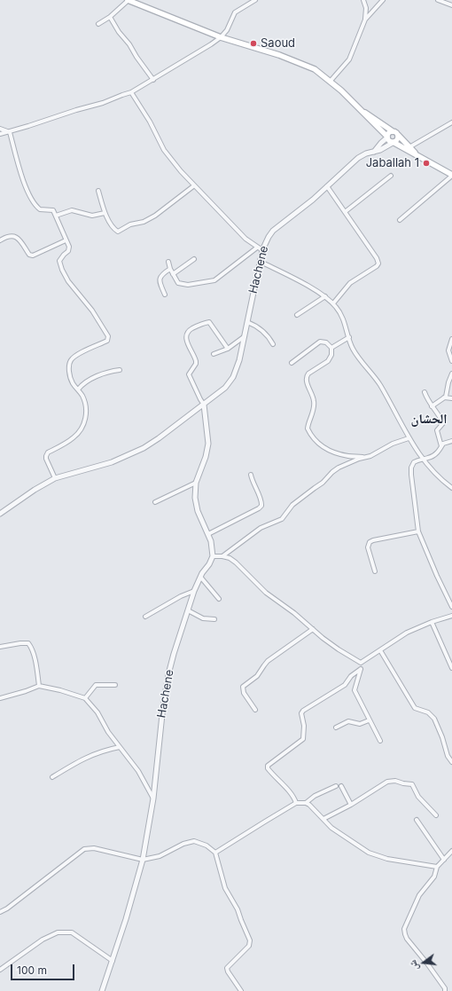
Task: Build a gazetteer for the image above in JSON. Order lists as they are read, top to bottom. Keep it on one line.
{"streets":{"street":["Hachene"]},"districts":["الحشان"],"places":["Saoud","Jaballah 1"],"scale_bar":"100 m","north":"left"}
